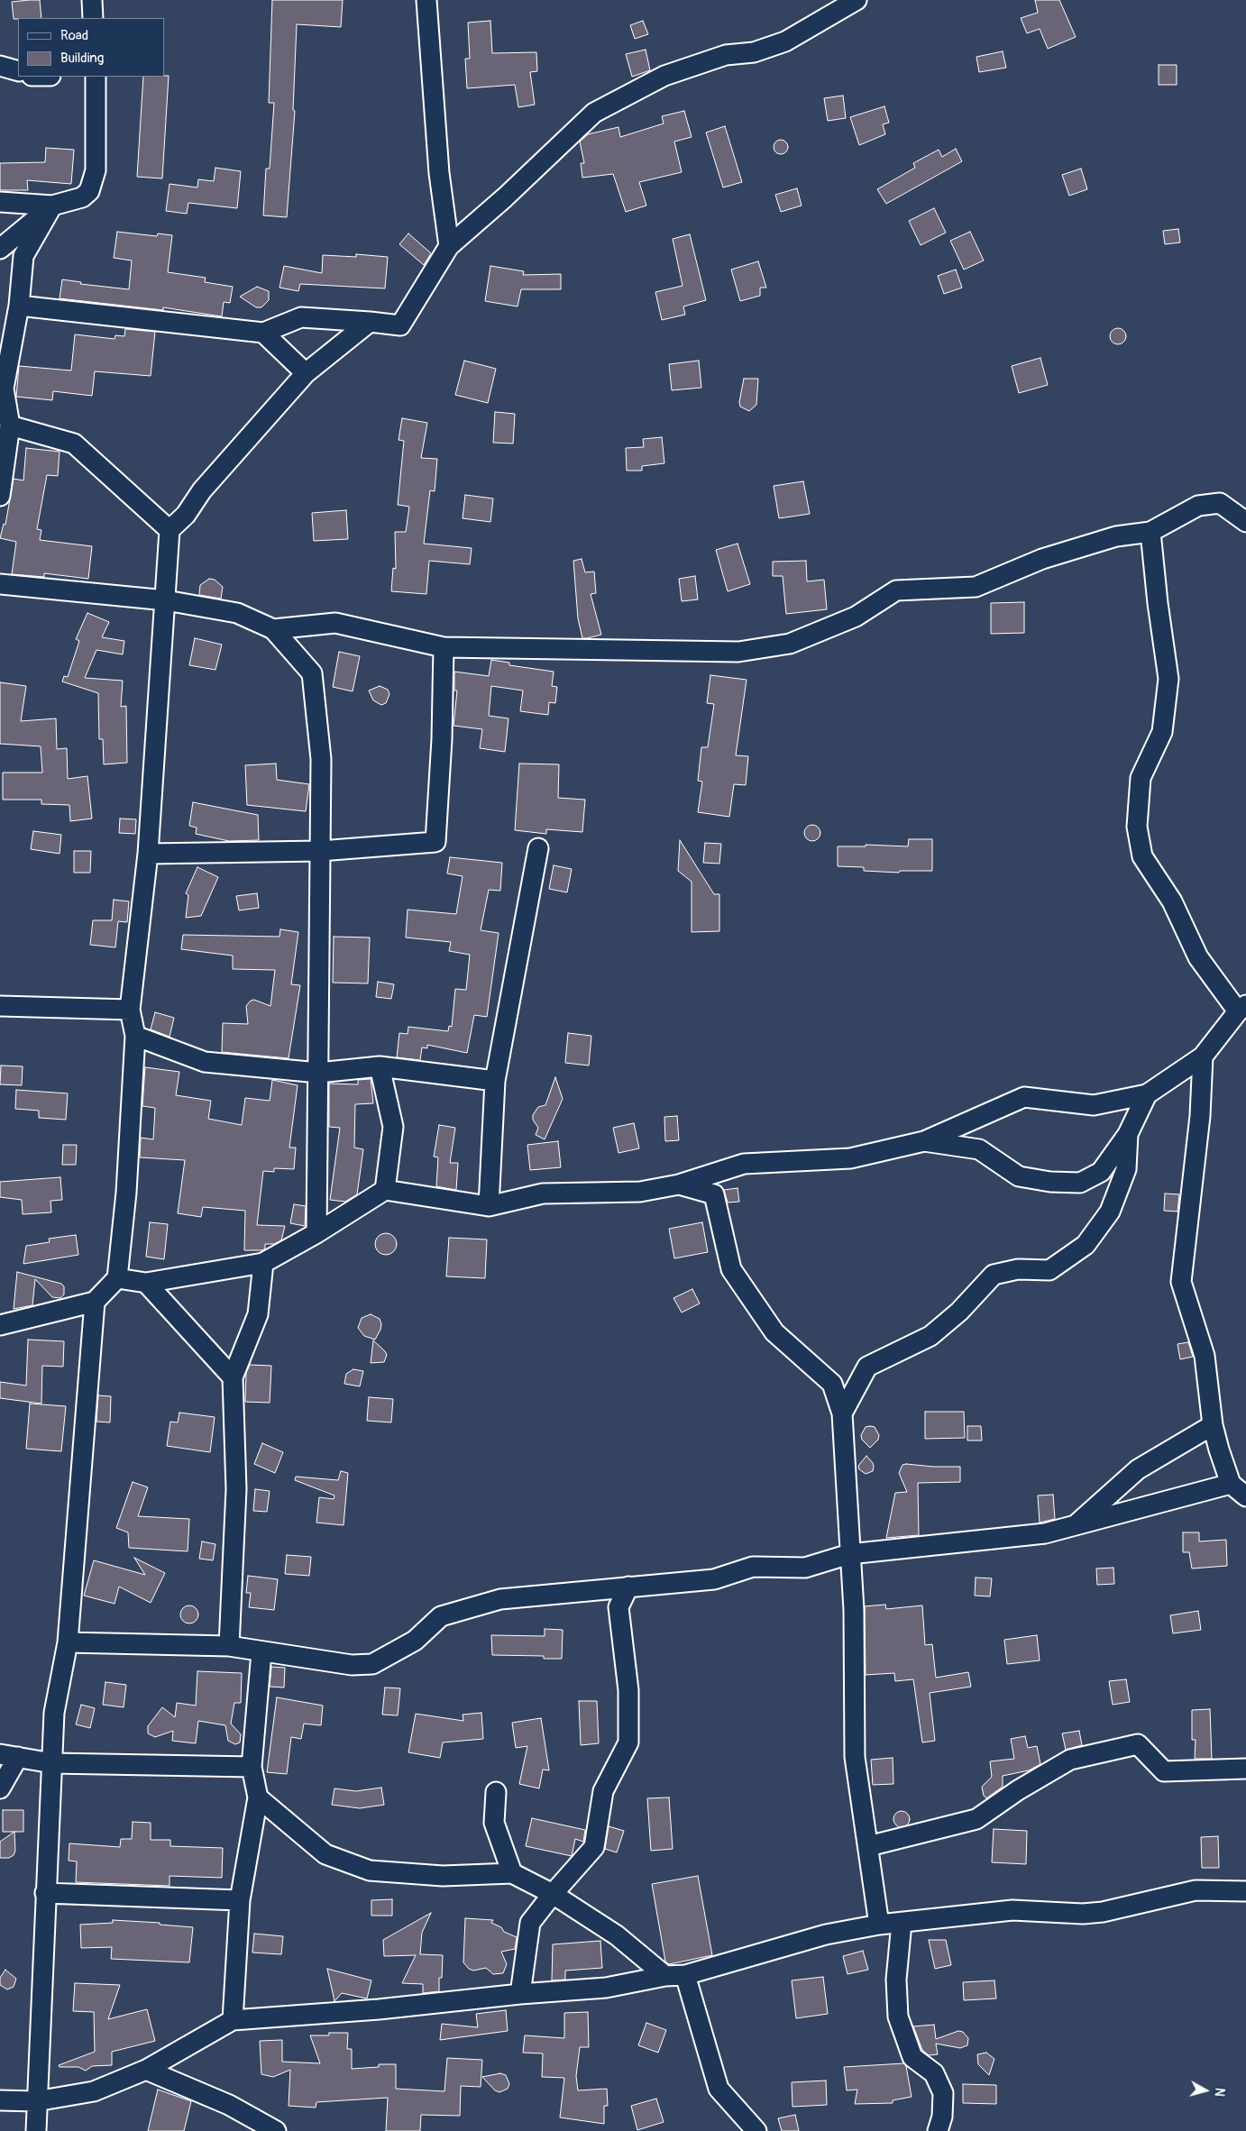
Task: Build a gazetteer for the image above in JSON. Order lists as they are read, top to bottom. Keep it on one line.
{"legend":["Road","Building"],"north":"right"}
